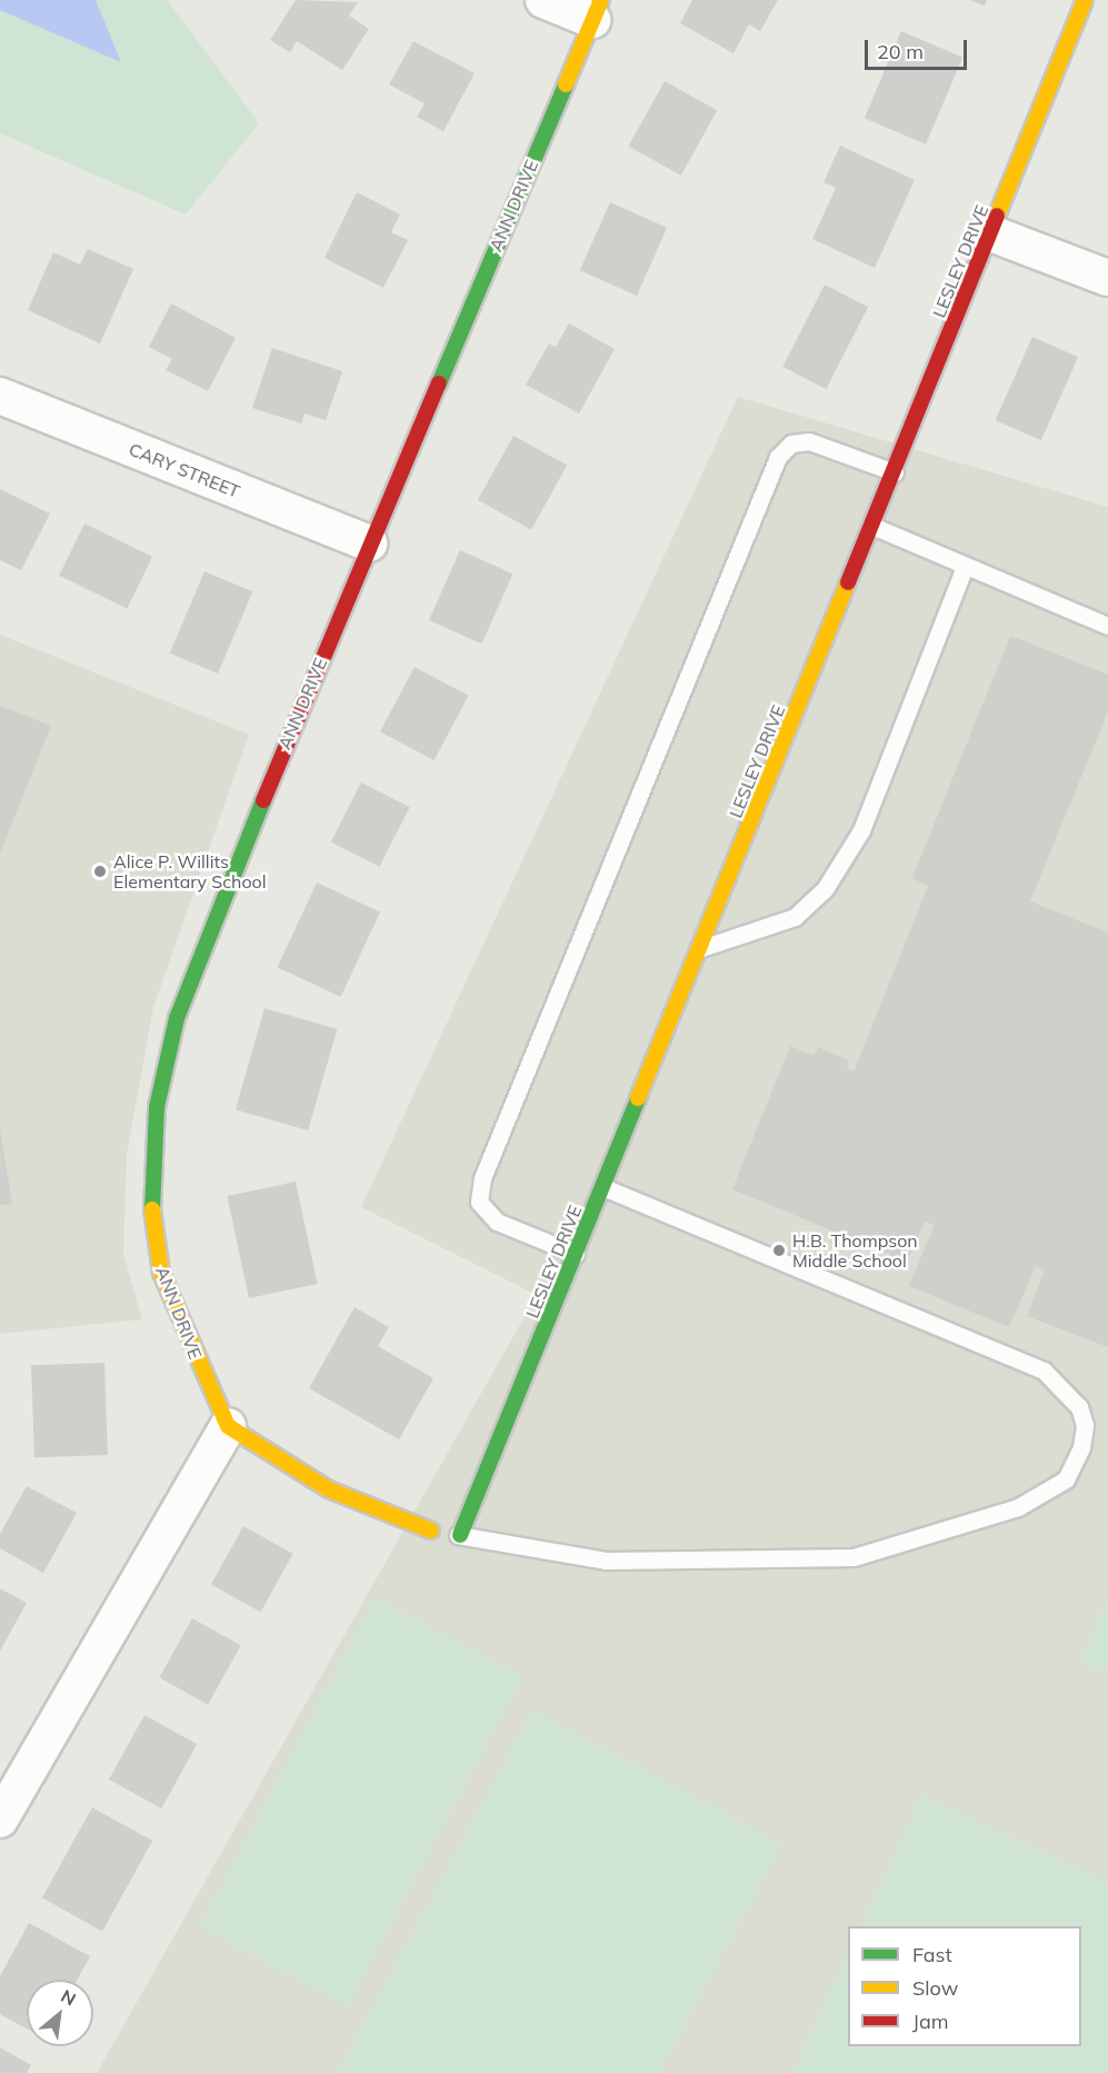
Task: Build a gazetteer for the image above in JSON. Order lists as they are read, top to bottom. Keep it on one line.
{"streets":{"street":["ANN DRIVE","LESLEY DRIVE","CARY STREET"]},"crossings":[["ANN DRIVE","CARY STREET"]],"places":["Alice P. Willits Elementary School","H.B. Thompson Middle School"],"legend":["Fast","Slow","Jam"],"scale_bar":"20 m","north":"top right"}
